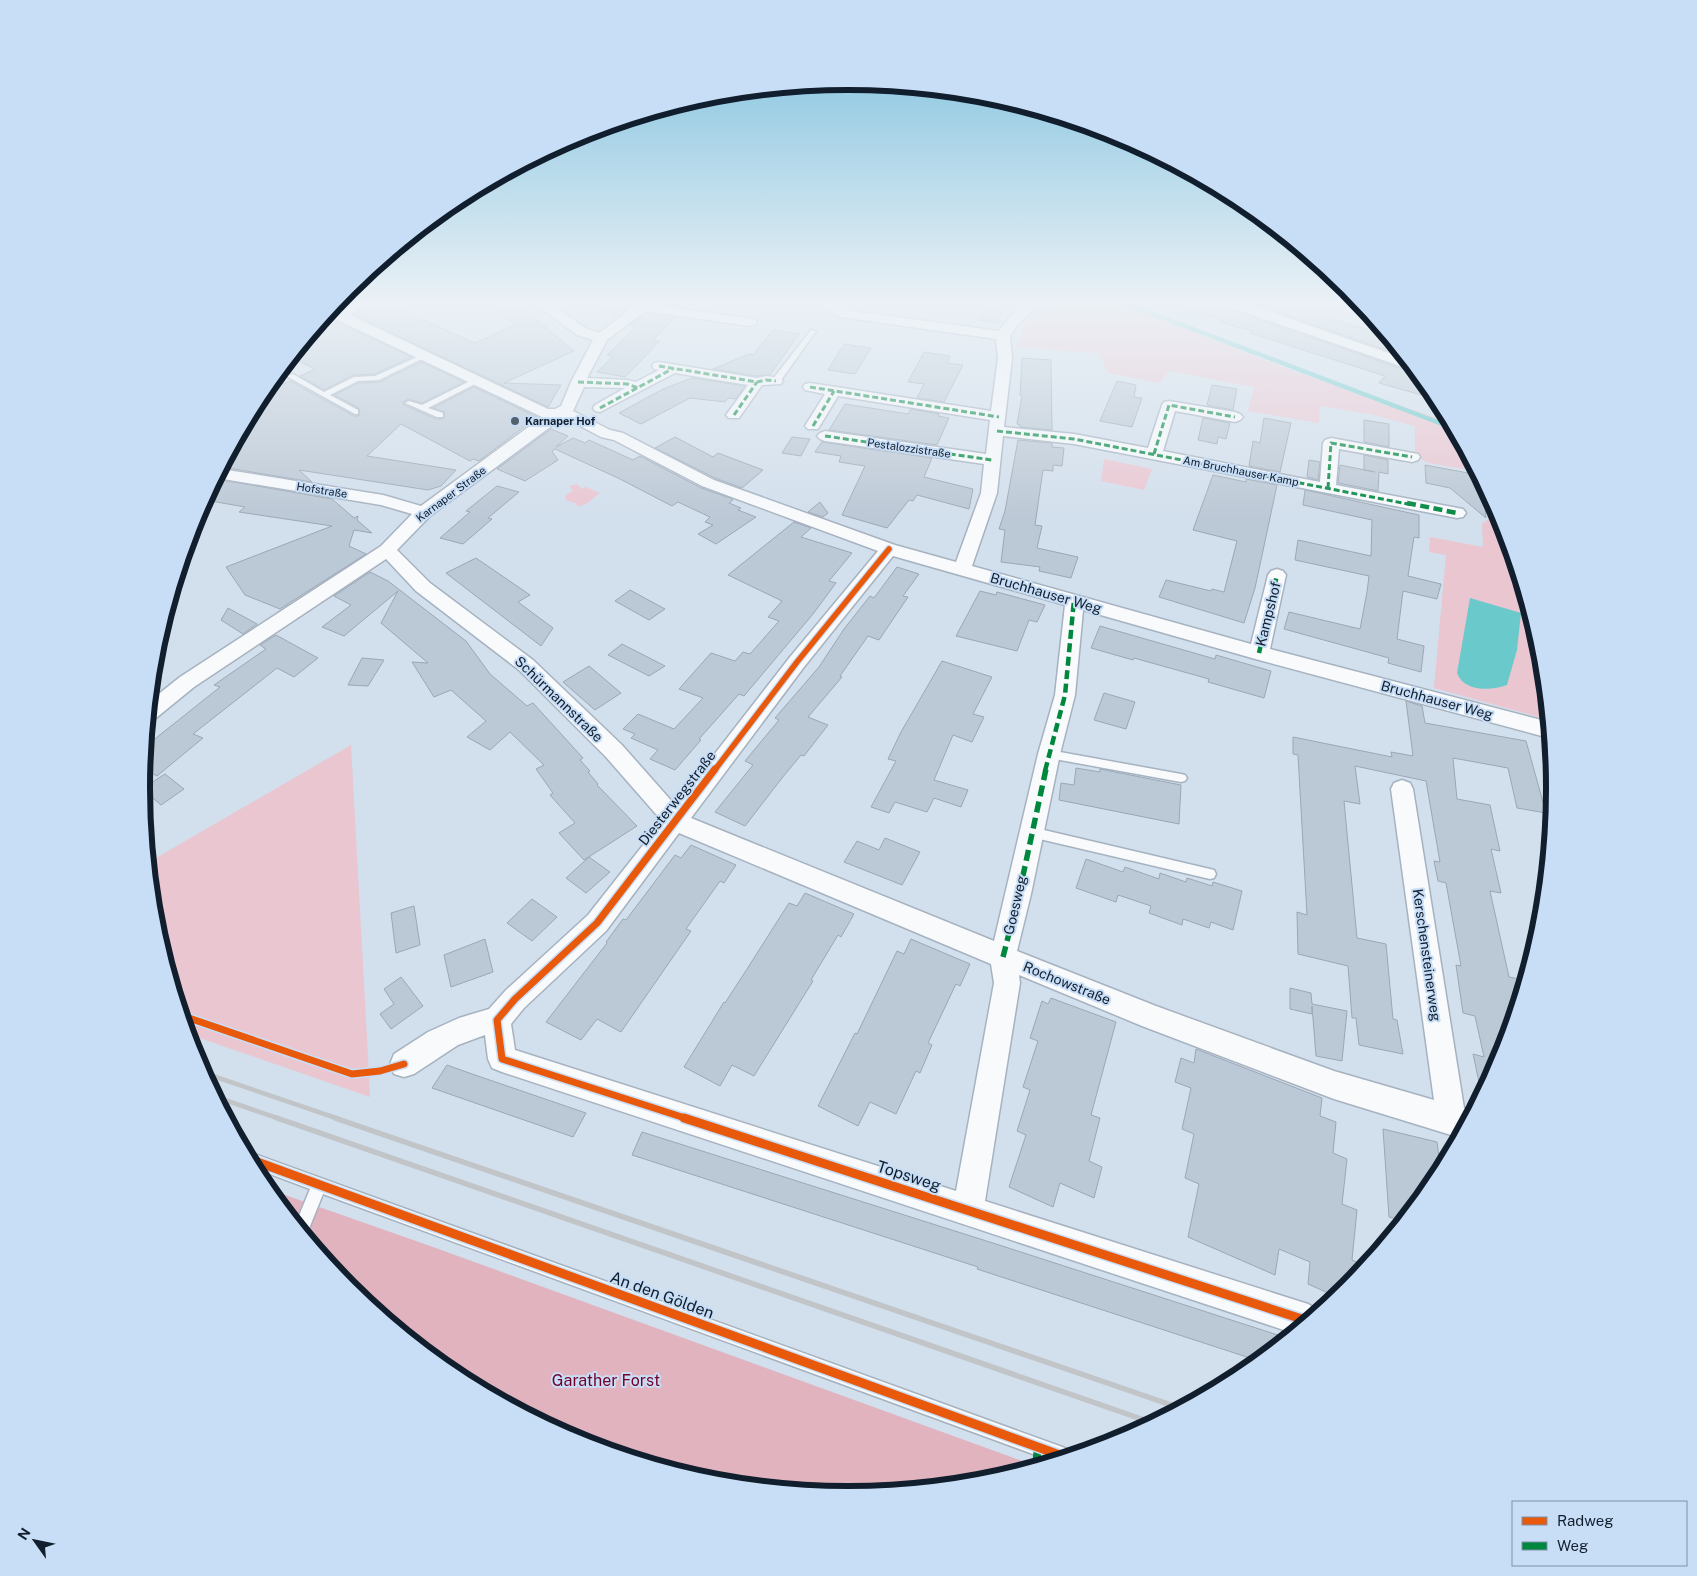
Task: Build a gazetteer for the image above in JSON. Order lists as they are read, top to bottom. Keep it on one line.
{"streets":{"street":["Pestalozzistraße","Am Bruchhauser Kamp","Hofstraße","Karnaper Straße","Bruchhauser Weg","Kampshof","Schürmannstraße","Diesterwegstraße","Goesweg","Kerschensteinerweg","Rochowstraße","Topsweg"],"lane":["An den Gölden"]},"crossings":[["Pestalozzistraße","Am Bruchhauser Kamp"],["Hofstraße","Karnaper Straße"],["Karnaper Straße","Bruchhauser Weg"],["Karnaper Straße","Schürmannstraße"],["Bruchhauser Weg","Kampshof"],["Bruchhauser Weg","Diesterwegstraße"],["Bruchhauser Weg","Goesweg"],["Schürmannstraße","Diesterwegstraße"],["Schürmannstraße","Rochowstraße"],["Diesterwegstraße","Rochowstraße"],["Diesterwegstraße","Topsweg"],["Goesweg","Rochowstraße"],["Goesweg","Topsweg"],["Kerschensteinerweg","Rochowstraße"]],"parks":["Garather Forst"],"places":["Karnaper Hof"],"legend":["Radweg","Weg"],"north":"top left"}
